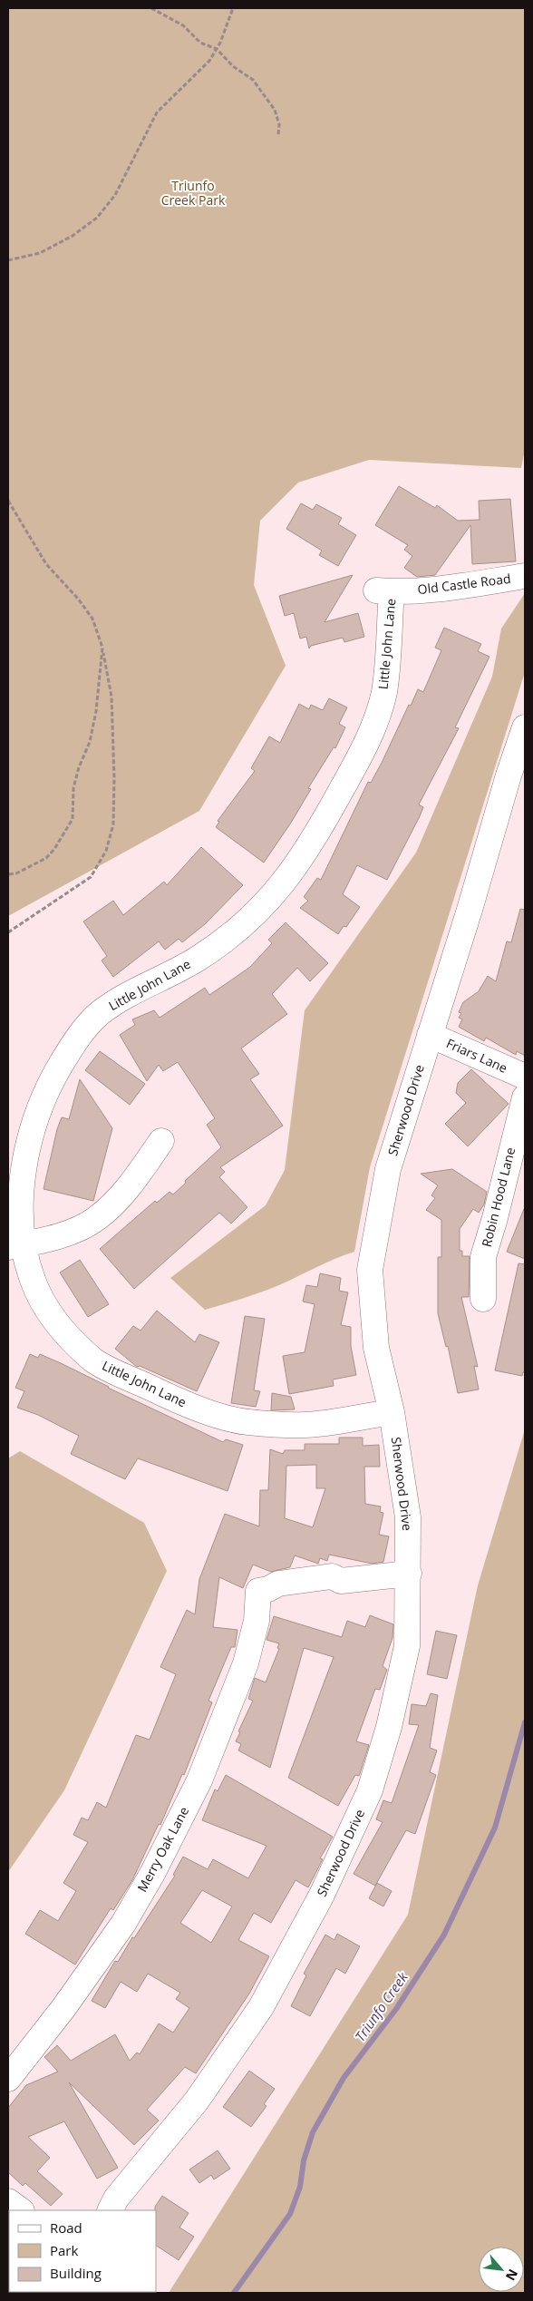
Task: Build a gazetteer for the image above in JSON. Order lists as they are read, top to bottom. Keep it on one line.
{"streets":{"street":["Old Castle Road","Little John Lane","Friars Lane","Sherwood Drive","Robin Hood Lane","Merry Oak Lane"]},"crossings":[["Old Castle Road","Little John Lane"],["Little John Lane","Sherwood Drive"],["Friars Lane","Sherwood Drive"],["Sherwood Drive","Merry Oak Lane"]],"water":["Triunfo Creek"],"parks":["Triunfo Creek Park"],"legend":["Road","Park","Building"],"north":"bottom right"}
